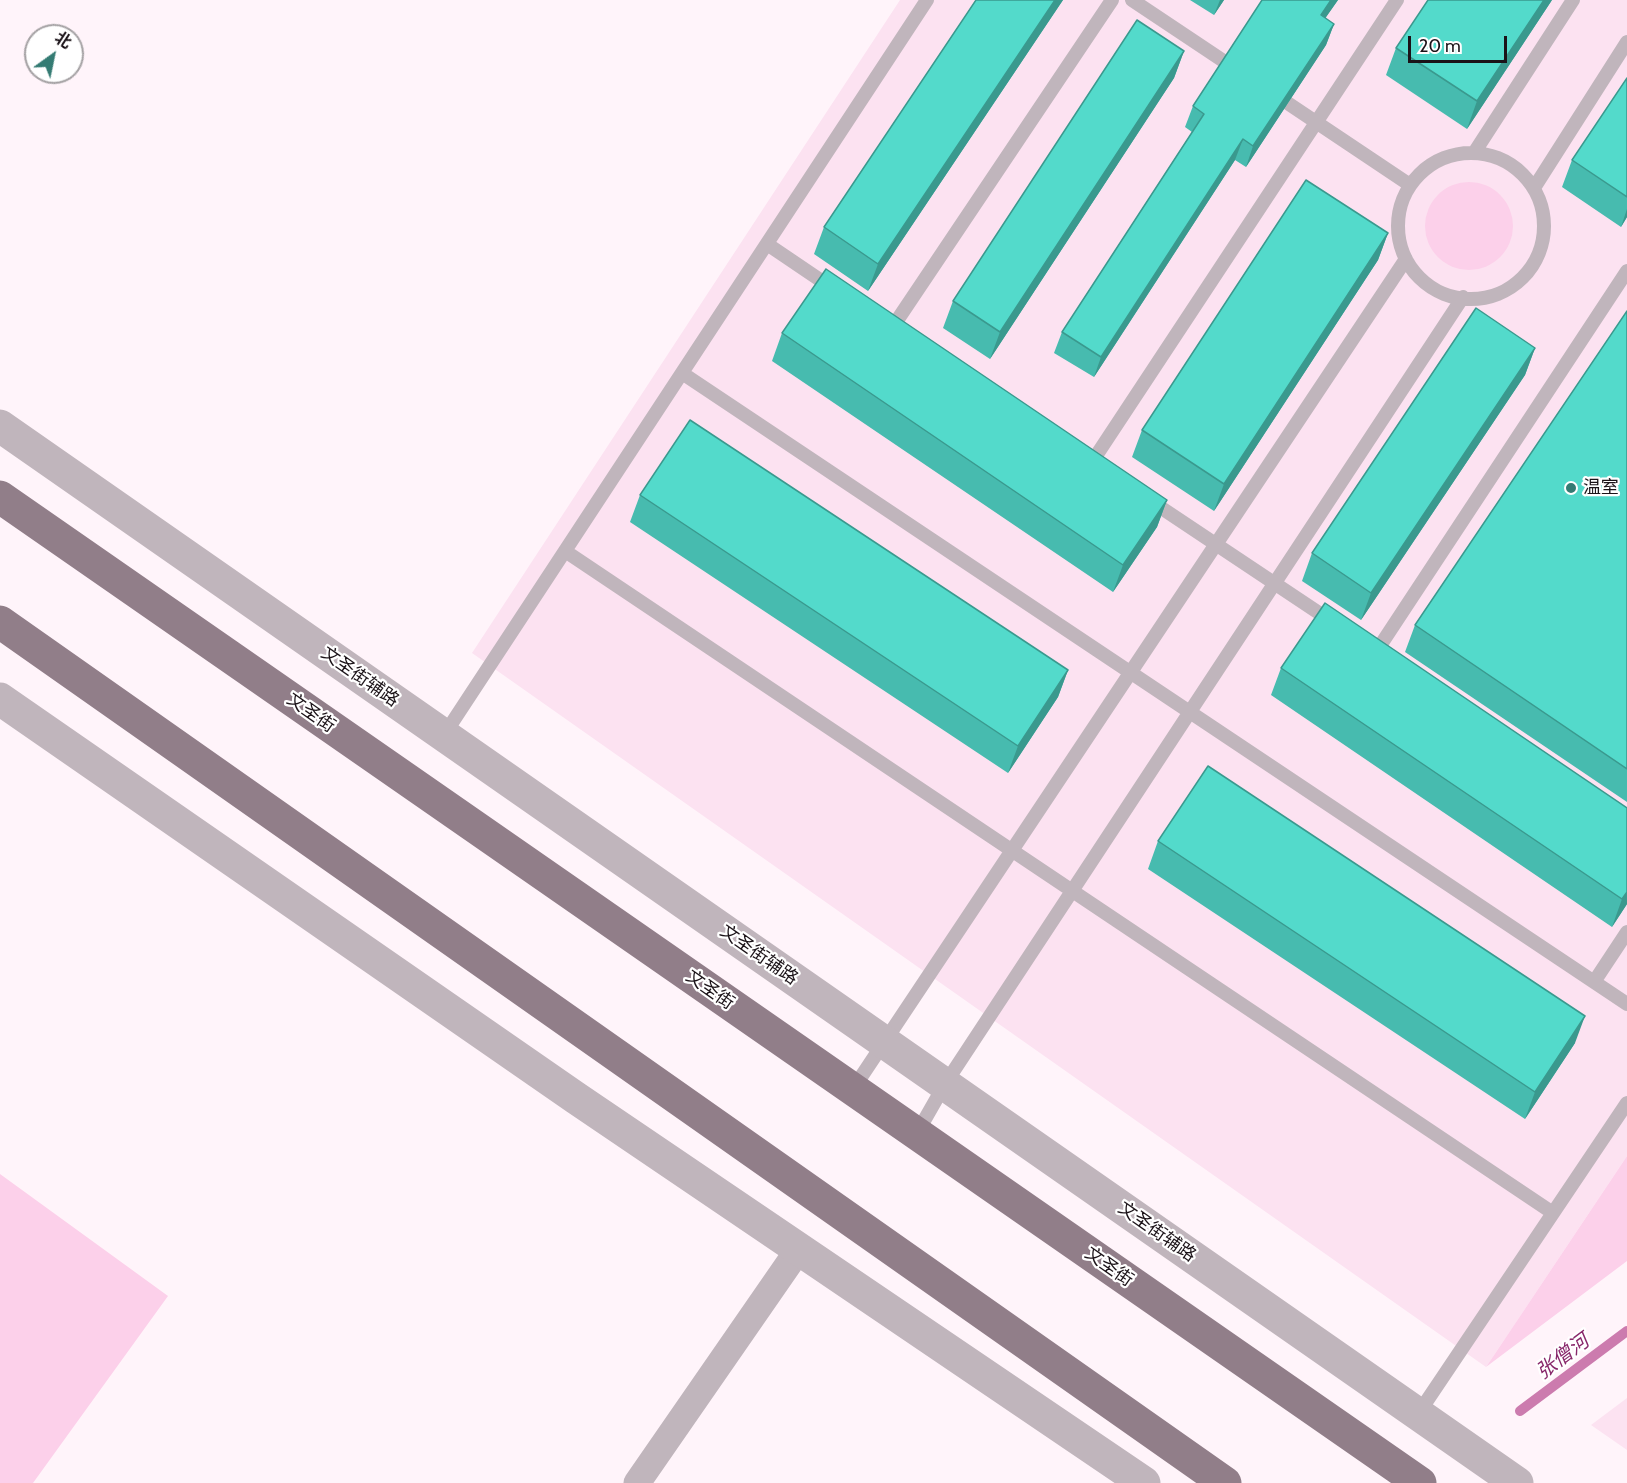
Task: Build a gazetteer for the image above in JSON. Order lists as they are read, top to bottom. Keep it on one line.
{"streets":{"main road":["文圣街"],"street":["文圣街辅路"]},"water":["张僧河"],"places":["温室"],"scale_bar":"20 m","north":"top right"}
